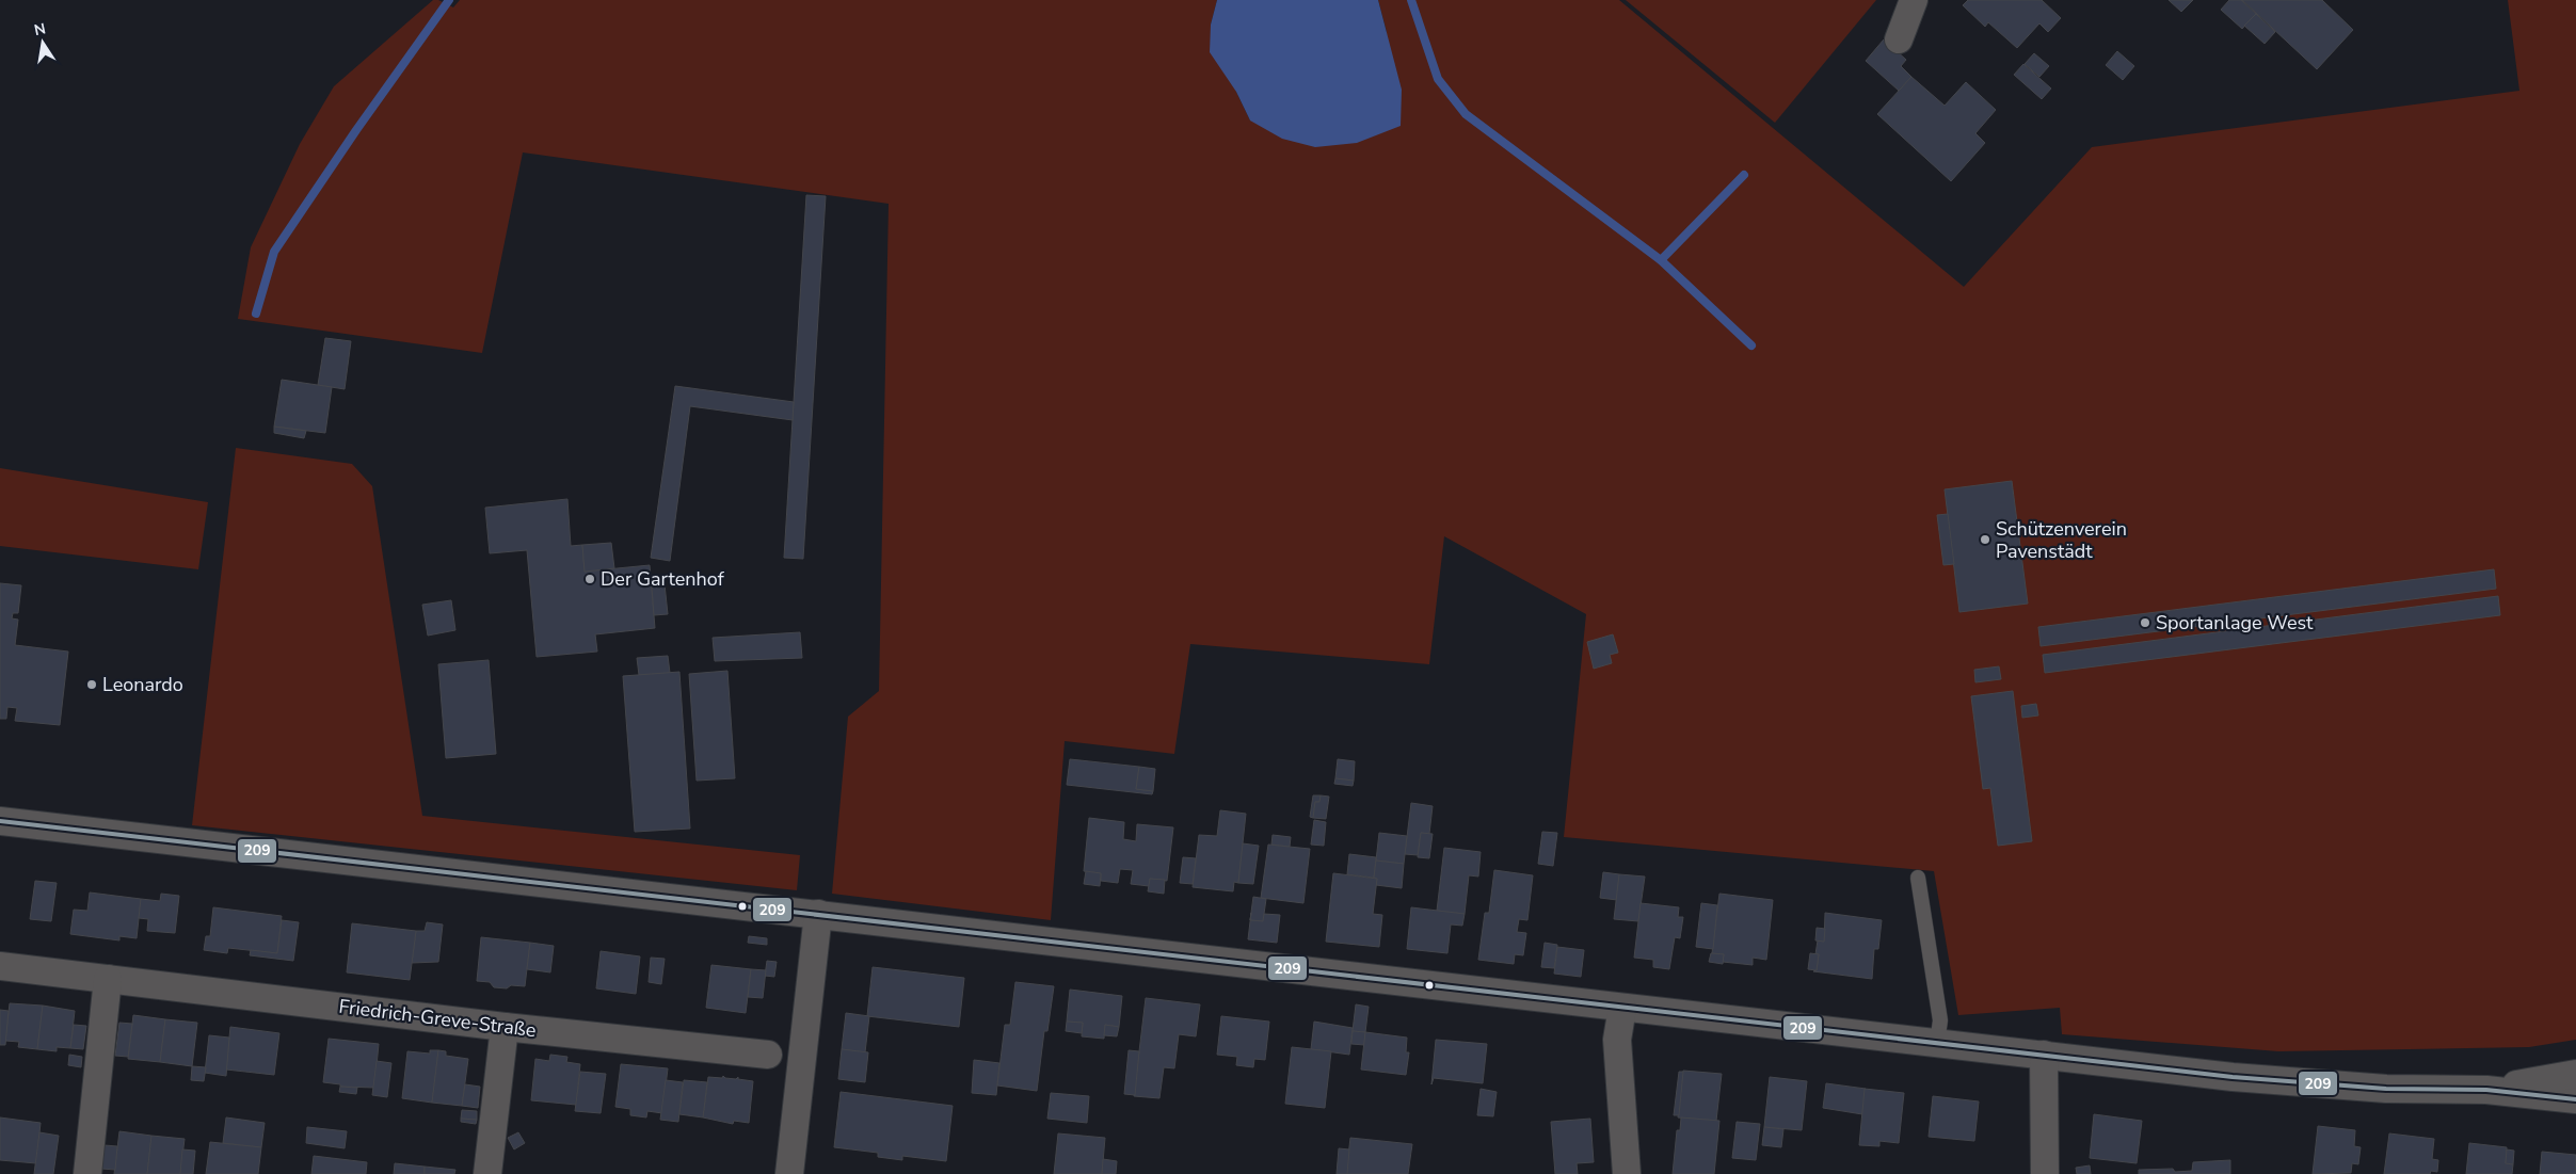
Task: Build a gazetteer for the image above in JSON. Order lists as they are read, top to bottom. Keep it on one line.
{"streets":{"street":["Friedrich-Greve-Straße"]},"places":["Schützenverein Pavenstädt","Der Gartenhof","Sportanlage West","Leonardo"],"lines":["transit line 209"],"north":"top"}
